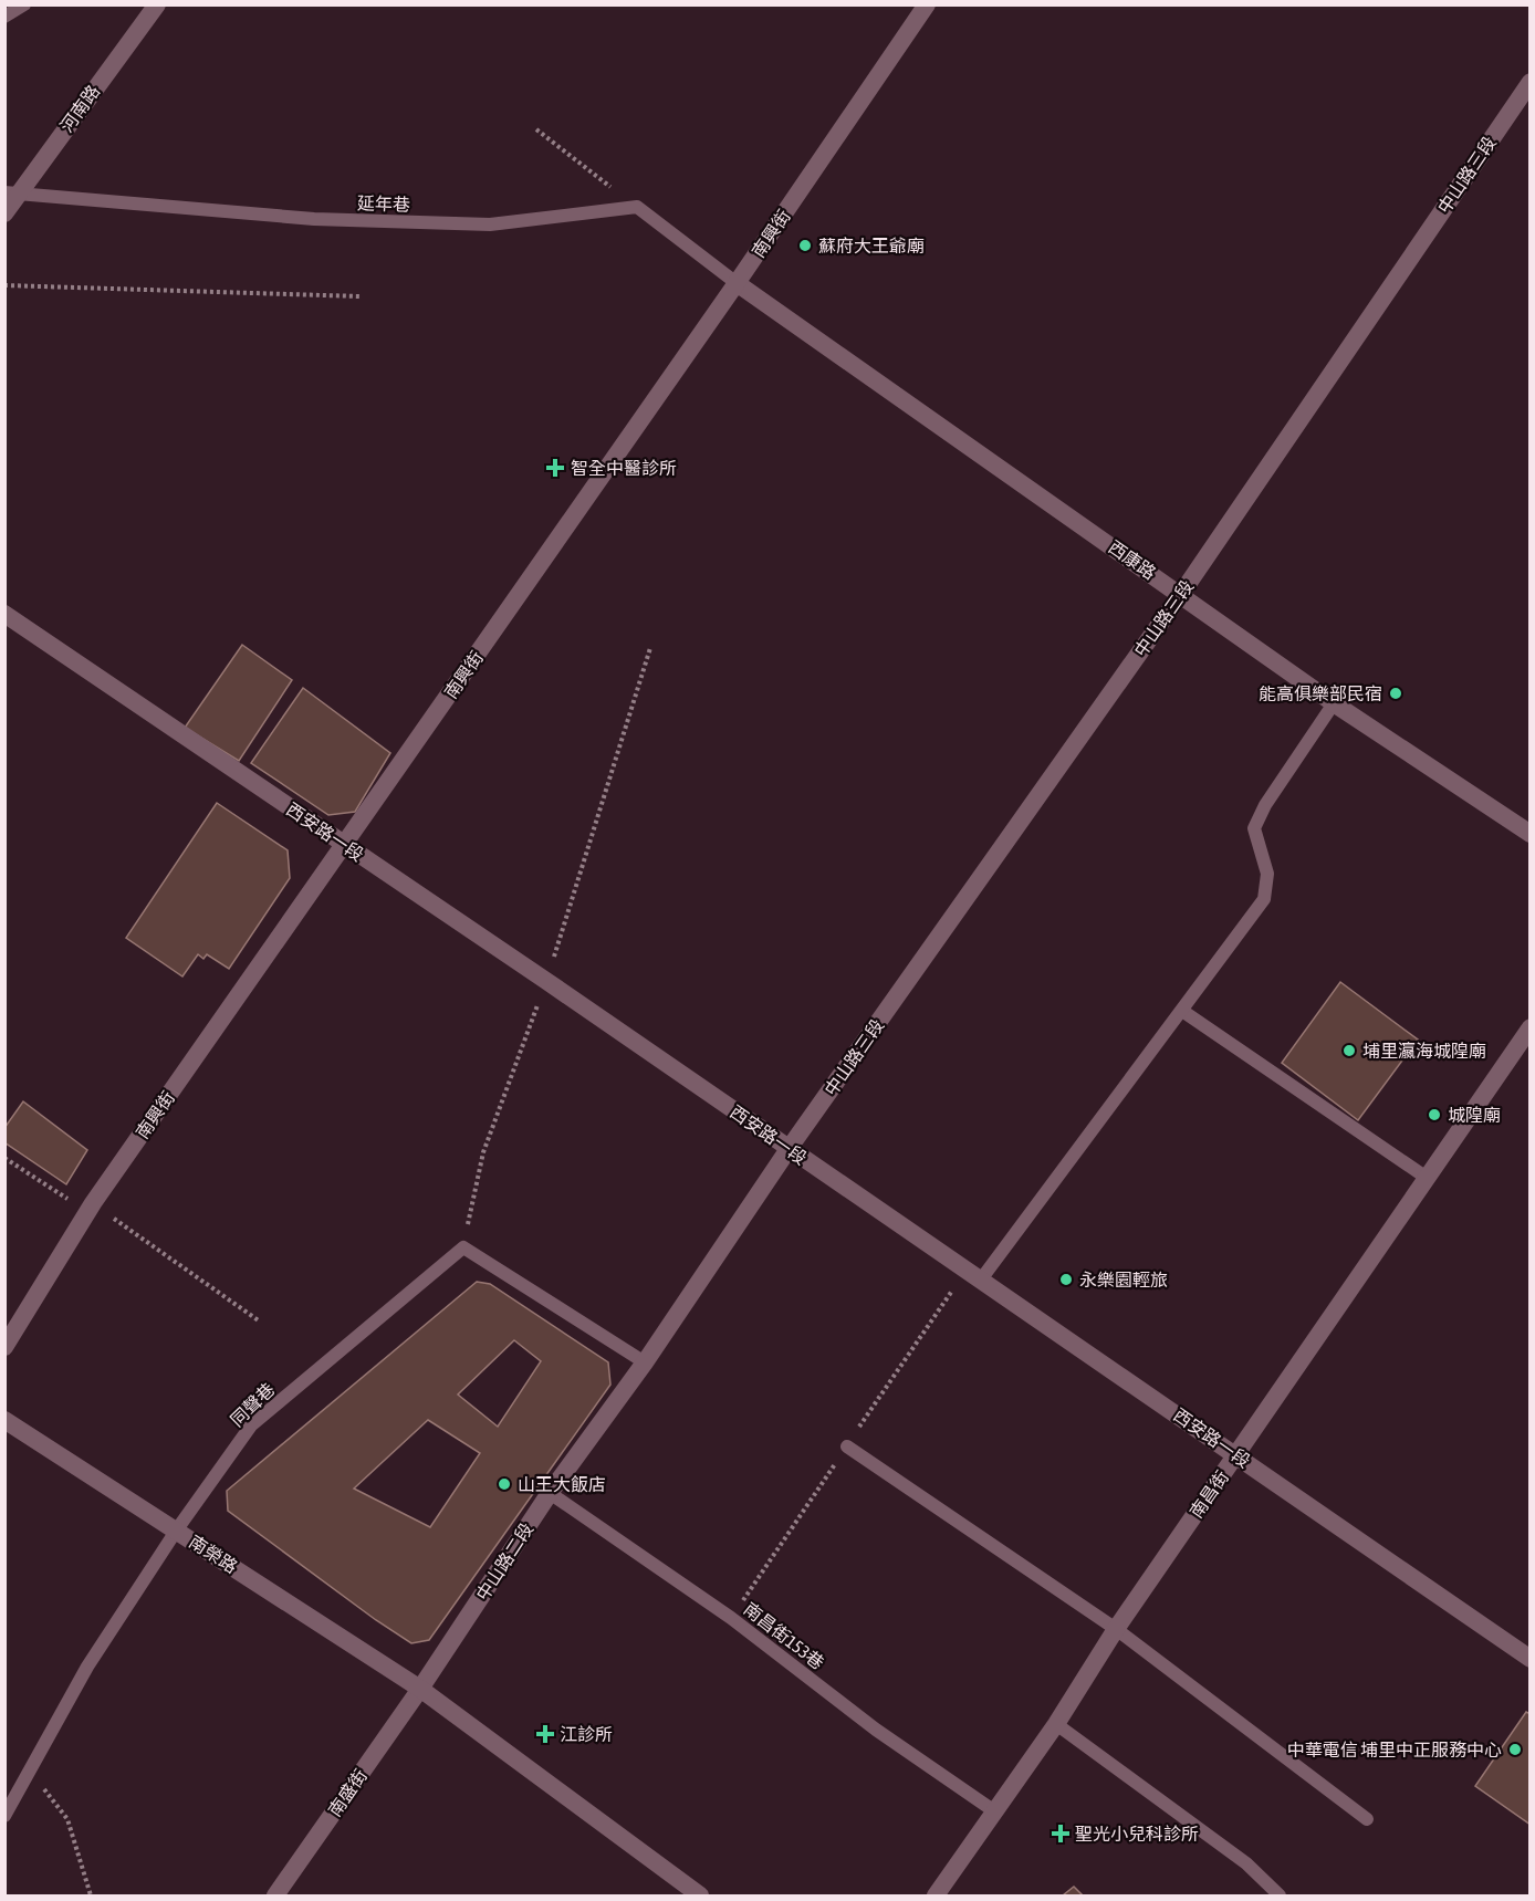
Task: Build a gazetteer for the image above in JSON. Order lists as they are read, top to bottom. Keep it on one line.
{"streets":{"street":["河南路","中山路三段","南興街","西康路","西安路一段","南昌街","南榮路","中山路二段","南盛街"],"lane":["延年巷","同聲巷","南昌街153巷"]},"crossings":[["河南路","延年巷"],["中山路三段","西康路"],["中山路三段","西安路一段"],["中山路三段","中山路二段"],["南興街","西康路"],["南興街","西安路一段"],["西安路一段","南昌街"],["西安路一段","中山路二段"],["同聲巷","南榮路"],["南昌街","南昌街153巷"],["南榮路","中山路二段"],["南榮路","南盛街"],["中山路二段","南昌街153巷"],["中山路二段","南盛街"]],"places":{"other":["蘇府大王爺廟","能高俱樂部民宿","埔里瀛海城隍廟","城隍廟","永樂園輕旅","山王大飯店","中華電信 埔里中正服務中心"],"health":["智全中醫診所","江診所","聖光小兒科診所"]}}
